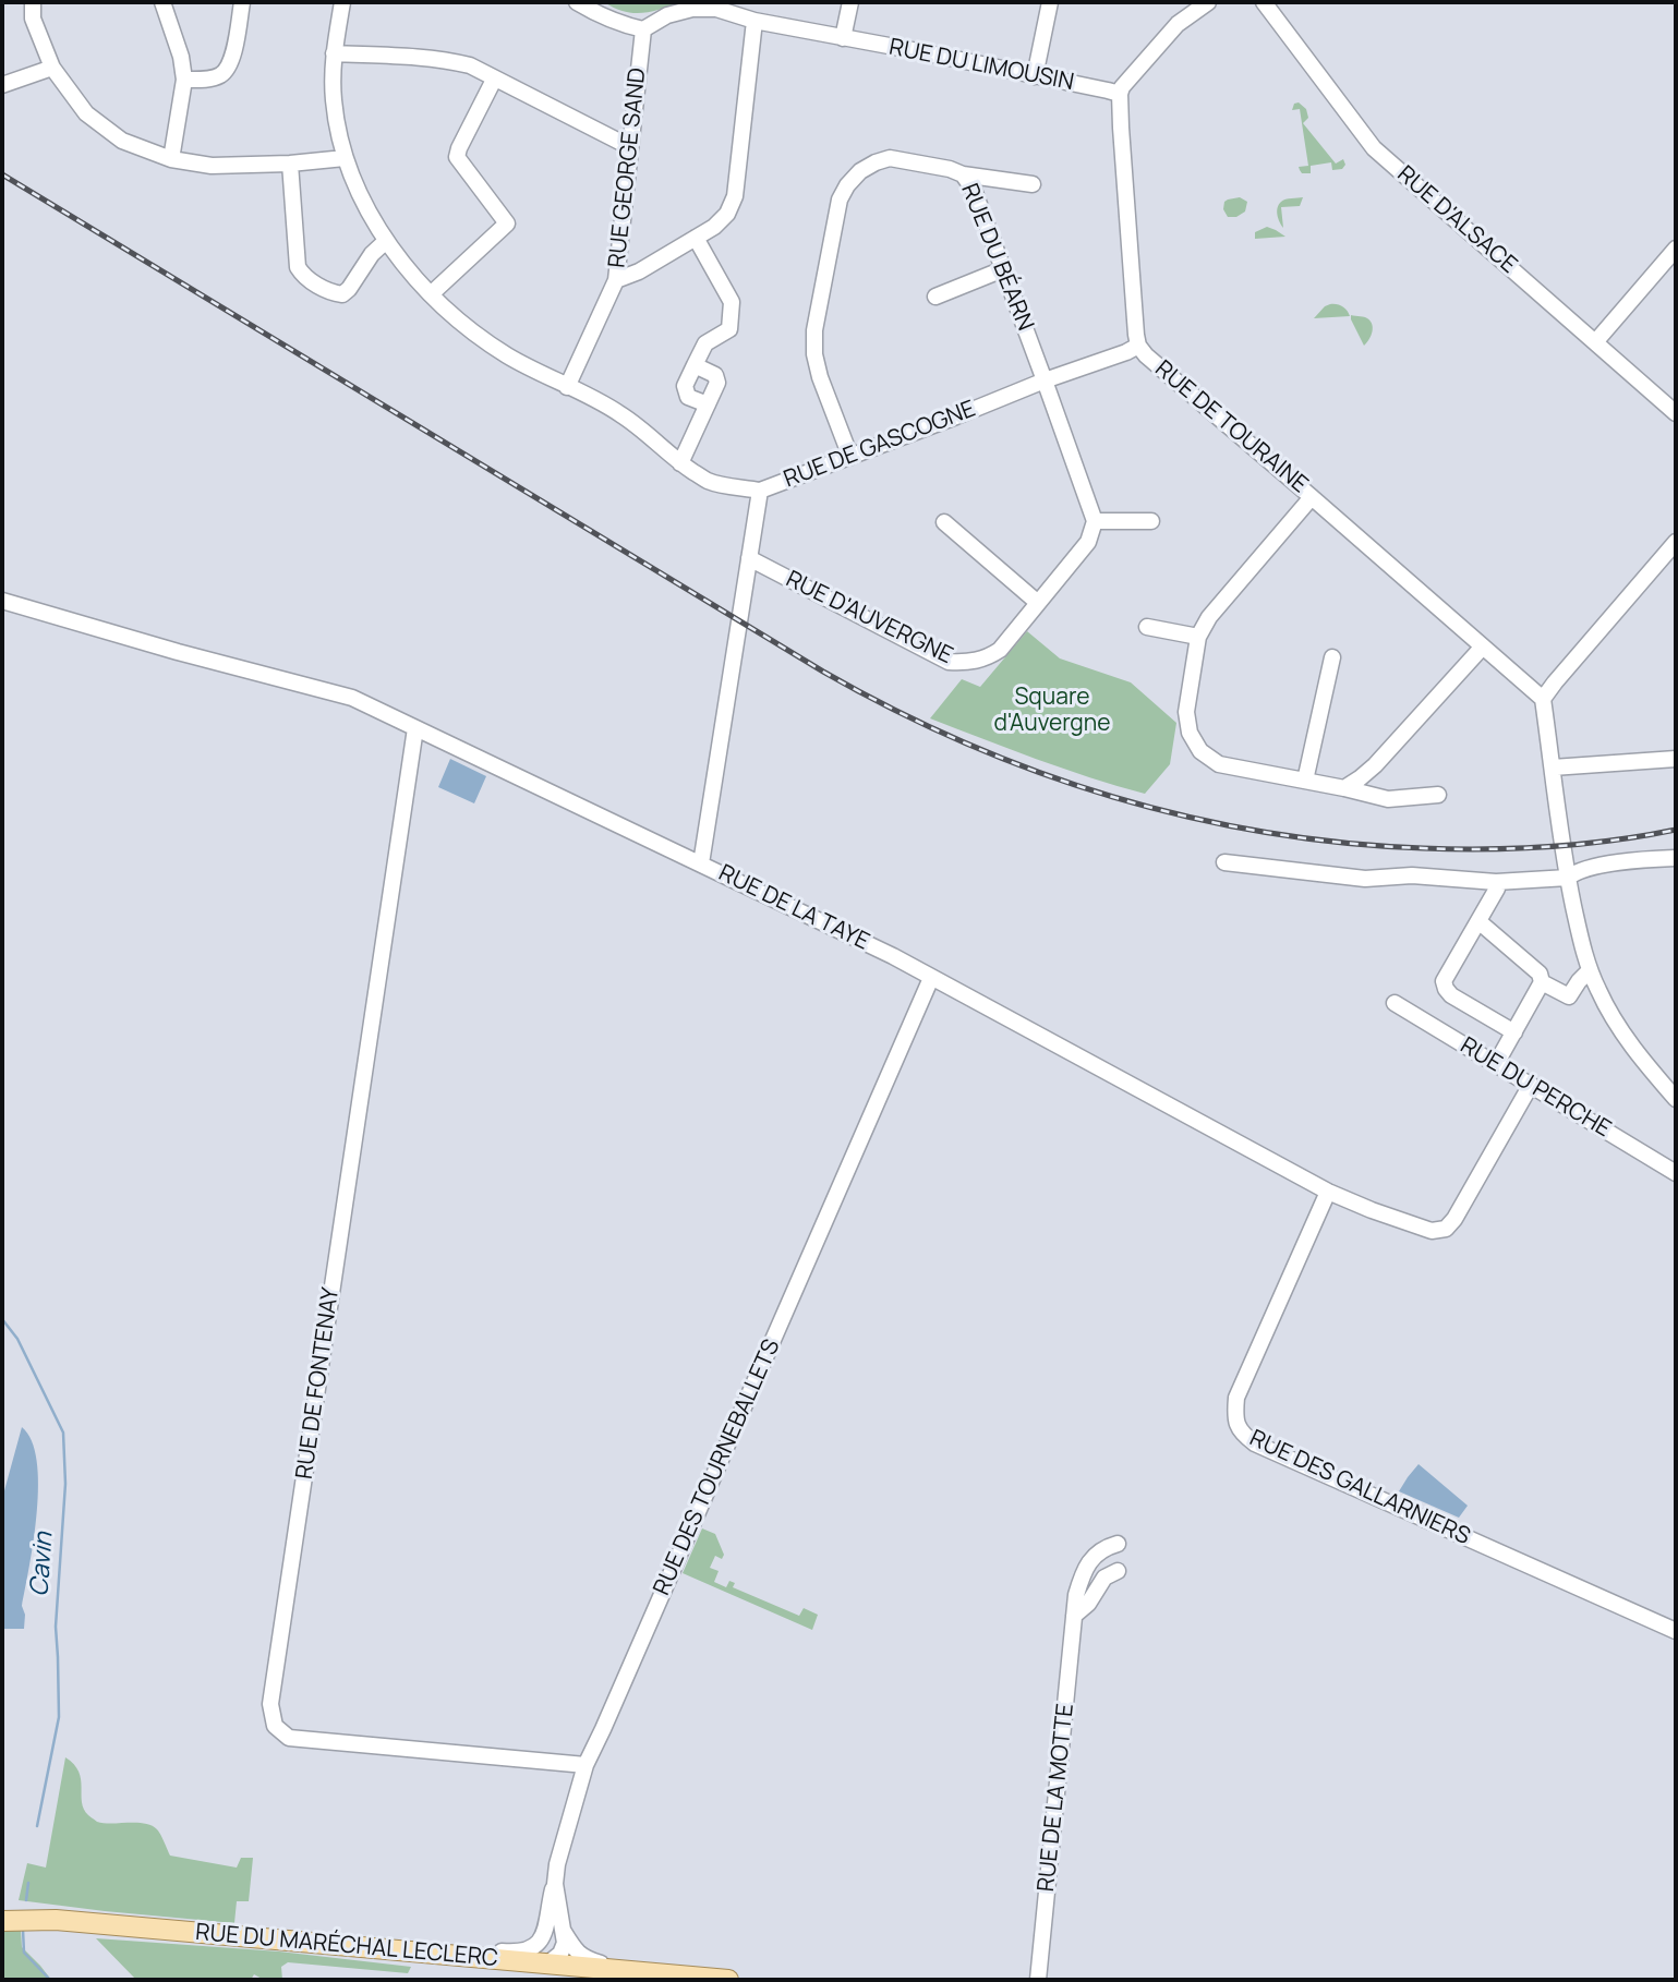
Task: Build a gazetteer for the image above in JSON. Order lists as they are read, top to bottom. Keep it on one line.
{"streets":{"main road":["RUE DU MARÉCHAL LECLERC"],"street":["RUE DU LIMOUSIN","RUE GEORGE SAND","RUE D'ALSACE","RUE DU BÉARN","RUE DE TOURAINE","RUE DE GASCOGNE","RUE D'AUVERGNE","RUE DE LA TAYE","RUE DU PERCHE","RUE DE FONTENAY","RUE DES TOURNEBALLETS","RUE DES GALLARNIERS","RUE DE LA MOTTE"]},"crossings":[["RUE DU LIMOUSIN","RUE DE TOURAINE"],["RUE DU BÉARN","RUE DE GASCOGNE"],["RUE DE TOURAINE","RUE DE GASCOGNE"],["RUE DE GASCOGNE","RUE D'AUVERGNE"],["RUE DE GASCOGNE","RUE DE LA TAYE"],["RUE DE LA TAYE","RUE DU PERCHE"],["RUE DE LA TAYE","RUE DE FONTENAY"],["RUE DE LA TAYE","RUE DES TOURNEBALLETS"],["RUE DE LA TAYE","RUE DES GALLARNIERS"],["RUE DE FONTENAY","RUE DES TOURNEBALLETS"]],"water":["Cavin"],"parks":["Square d'Auvergne"]}
